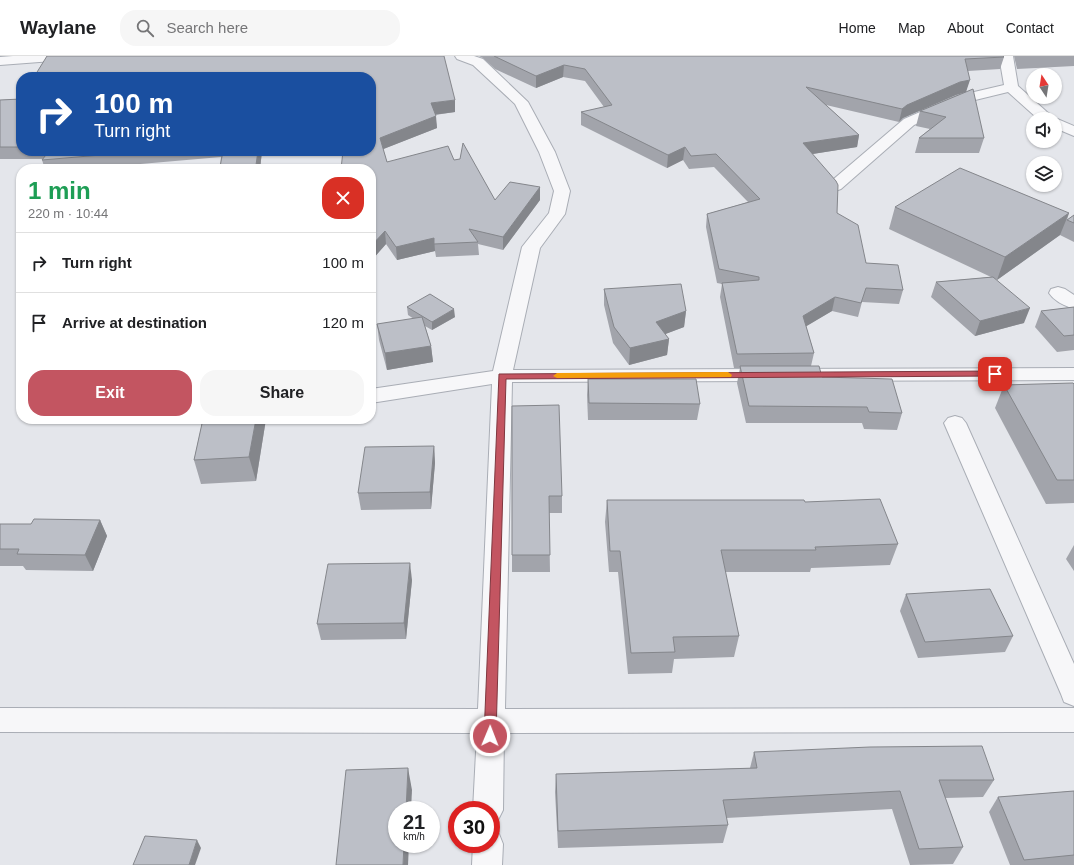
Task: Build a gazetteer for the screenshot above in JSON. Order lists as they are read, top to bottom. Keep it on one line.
{"north":"top","page":{"header":"Waylane","search":"Search here","nav":["Home","Map","About","Contact"],"turn":["100 m","Turn right"],"heading":["1 min","220 m · 10:44"],"list":[{"name":"Turn right","value":"100 m"},{"name":"Arrive at destination","value":"120 m"}],"buttons":["Exit","Share"],"speed":"21 km/h","limit":"30"}}
